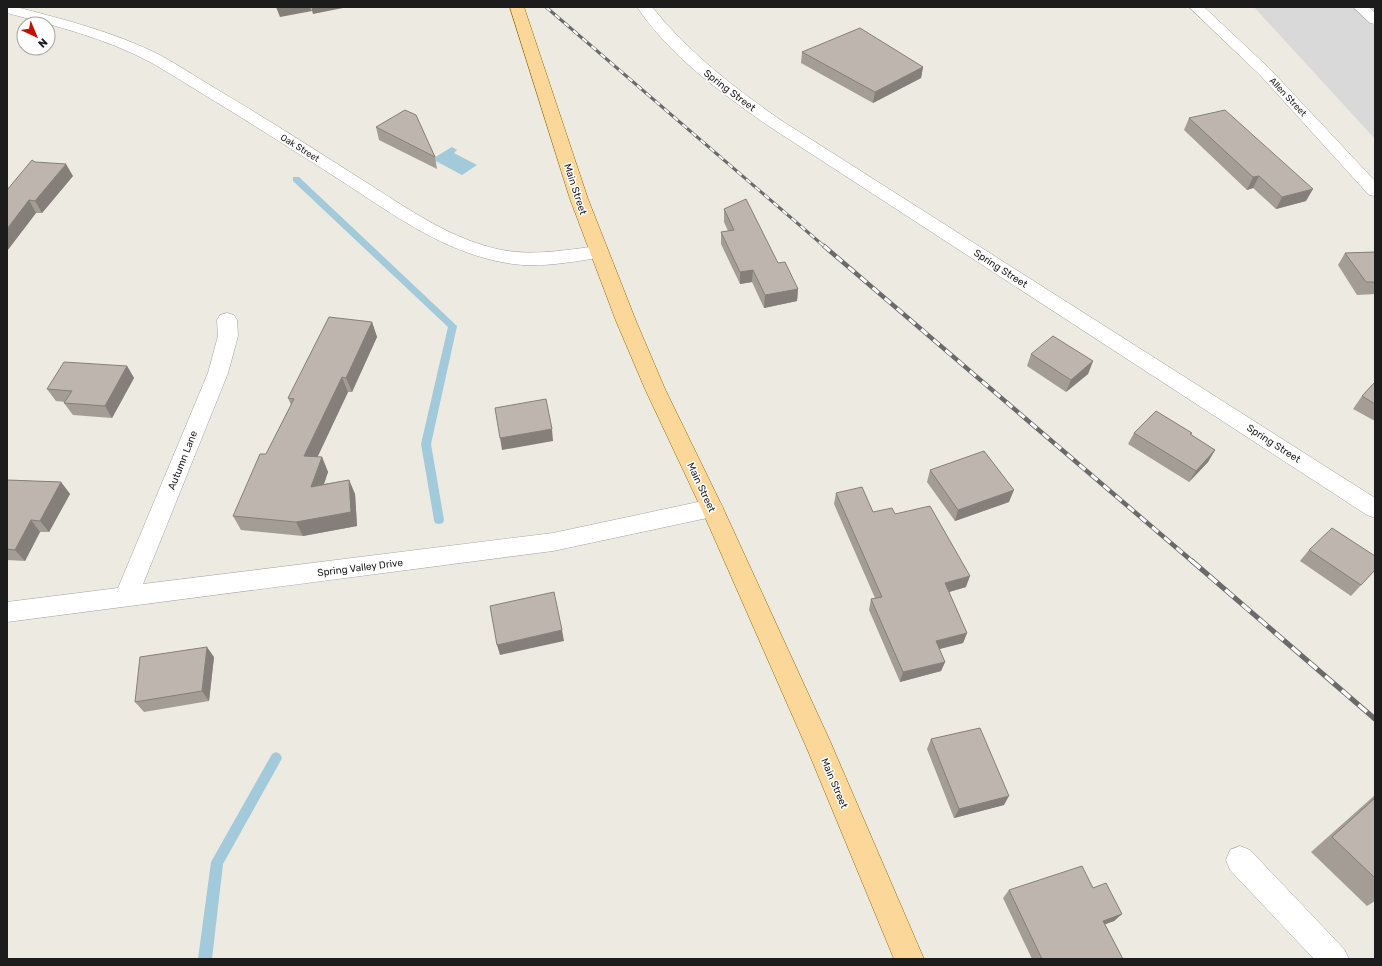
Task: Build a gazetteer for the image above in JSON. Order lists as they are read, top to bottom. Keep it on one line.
{"streets":{"main road":["Main Street"],"street":["Spring Street","Allen Street","Oak Street","Autumn Lane","Spring Valley Drive"]},"crossings":[["Oak Street","Main Street"],["Main Street","Spring Valley Drive"],["Autumn Lane","Spring Valley Drive"]],"north":"bottom right"}
